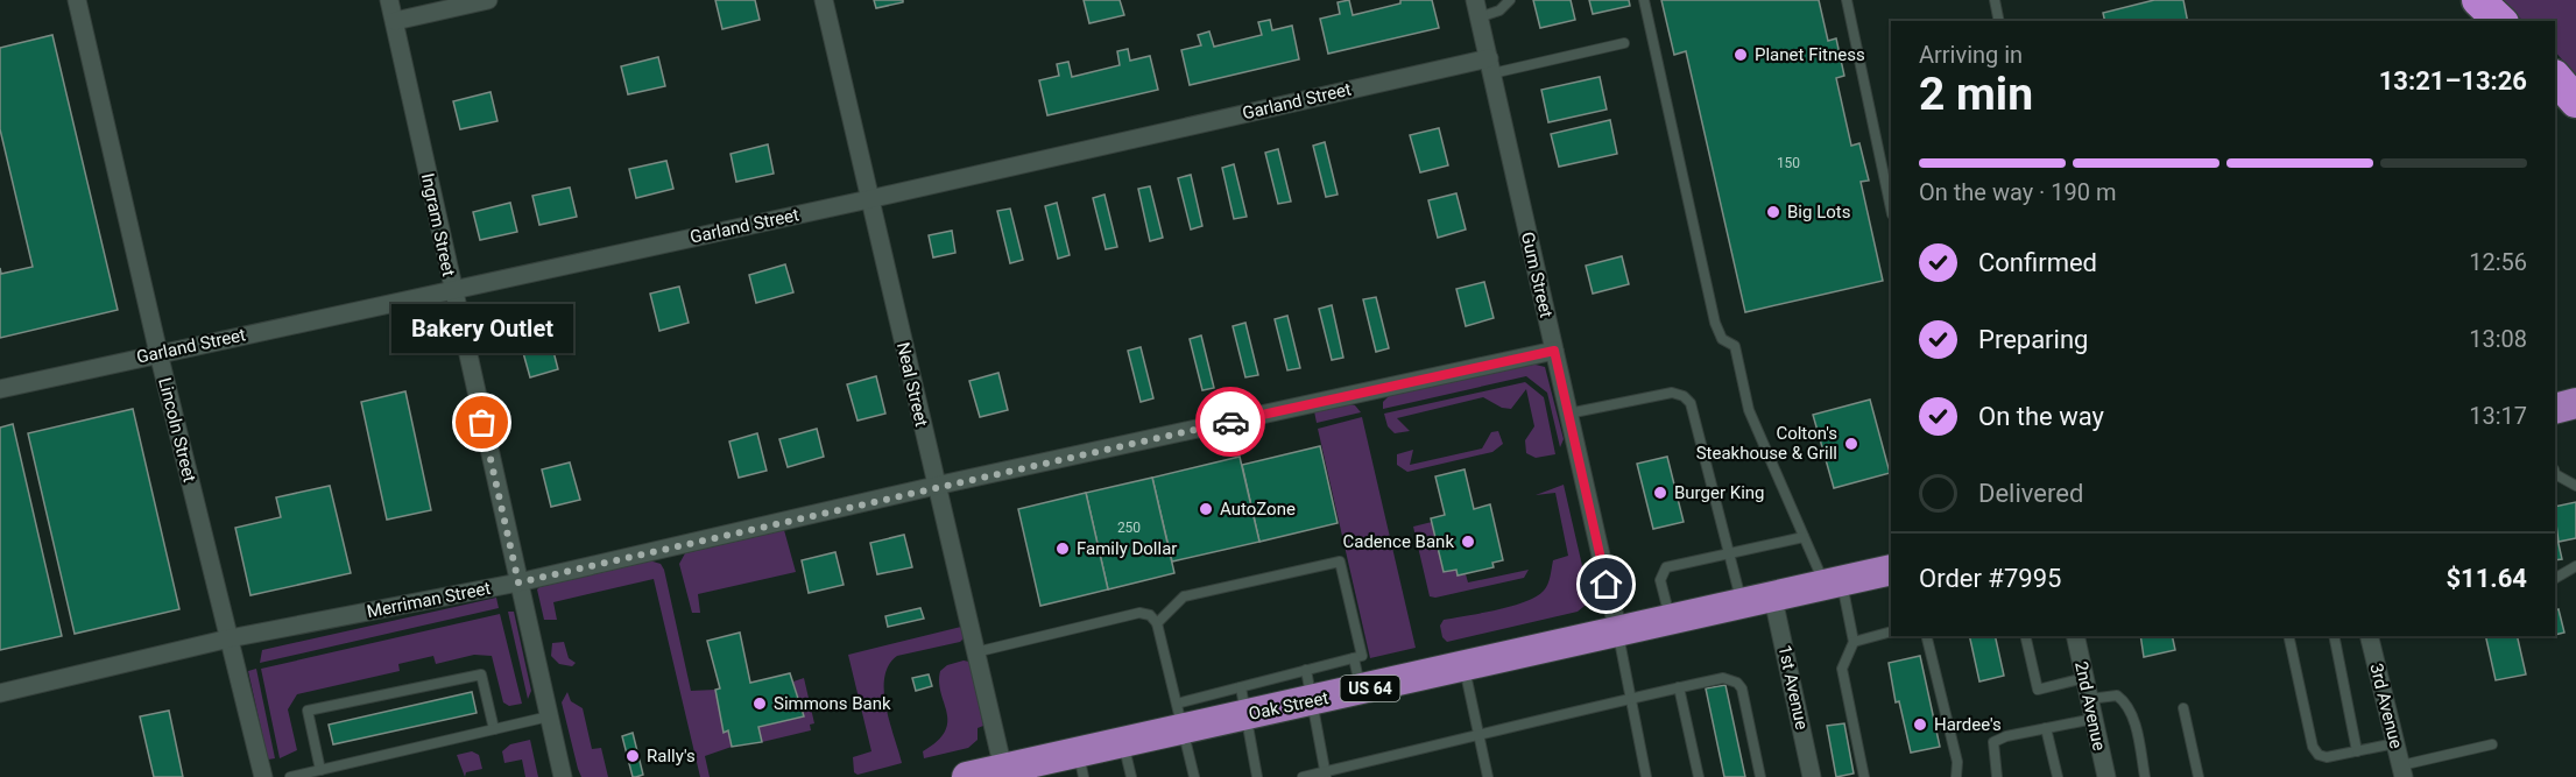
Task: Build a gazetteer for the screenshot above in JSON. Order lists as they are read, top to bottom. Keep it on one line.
{"streets":{"highway":["US 64","Oak Street"],"street":["Garland Street","Ingram Street","Gum Street","Neal Street","Lincoln Street","Merriman Street","1st Avenue","2nd Avenue","3rd Avenue"]},"crossings":[["Garland Street","Ingram Street"],["Garland Street","Gum Street"],["Garland Street","Neal Street"],["Garland Street","Lincoln Street"],["Ingram Street","Merriman Street"],["Gum Street","Merriman Street"],["Gum Street","Oak Street"],["Neal Street","Merriman Street"],["Neal Street","Oak Street"],["Lincoln Street","Merriman Street"],["1st Avenue","US 64"],["1st Avenue","Oak Street"],["US 64","Oak Street"]],"places":["Planet Fitness","Big Lots","Bakery Outlet","Colton's Steakhouse & Grill","Burger King","AutoZone","Cadence Bank","Family Dollar","Simmons Bank","Hardee's","Rally's"],"house_numbers":["150","250"],"page":{"heading":["2 min","Arriving in","13:21–13:26"],"panel":["Order #7995","$11.64"],"bar":"On the way · 190 m","list":[["Confirmed","12:56"],["Preparing","13:08"],["On the way","13:17"],"Delivered"],"bubble":"Bakery Outlet"}}
